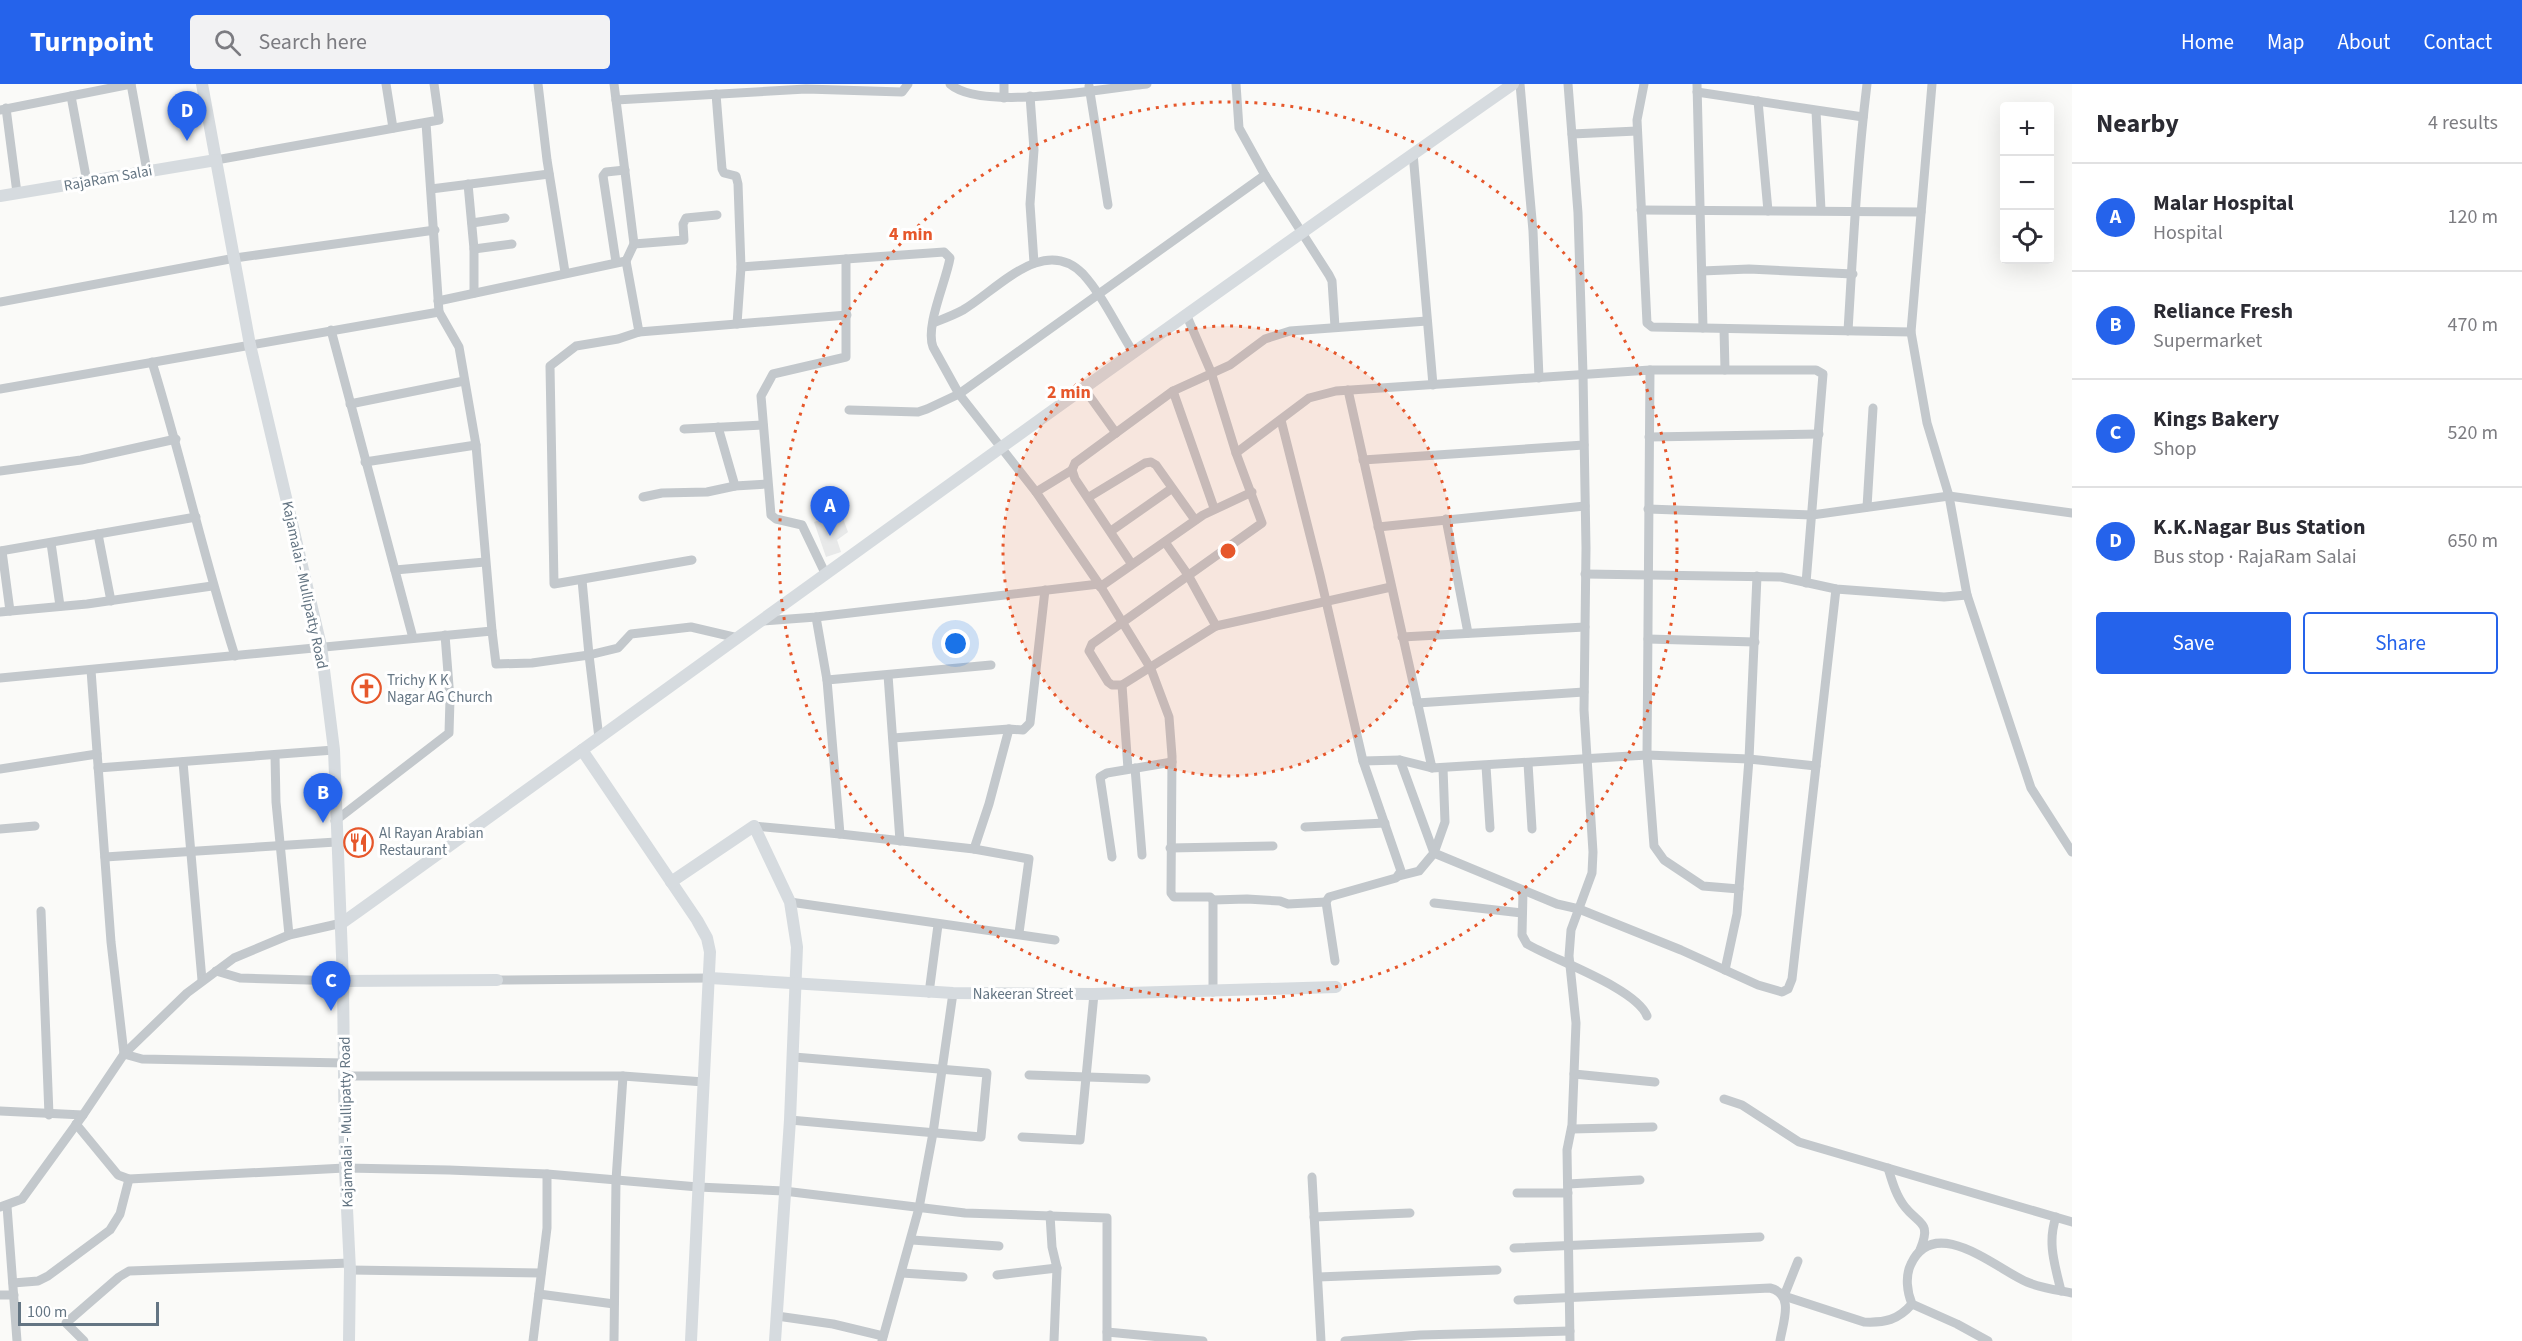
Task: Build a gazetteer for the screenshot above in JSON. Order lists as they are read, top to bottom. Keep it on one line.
{"streets":{"street":["RajaRam Salai","Kajamalai - Mullipatty Road","Nakeeran Street"]},"crossings":[["RajaRam Salai","Kajamalai - Mullipatty Road"]],"places":{"church":["Trichy K K Nagar AG Church"],"restaurant":["Al Rayan Arabian Restaurant"]},"scale_bar":"100 m","page":{"header":"Turnpoint","search":"Search here","nav":["Home","Map","About","Contact"],"heading":["Nearby","4 results"],"pins":["D","A","B","C"],"map_buttons":["+","−"],"list":[{"mark":"A","name":"Malar Hospital","note":"Hospital","value":"120 m"},{"mark":"B","name":"Reliance Fresh","note":"Supermarket","value":"470 m"},{"mark":"C","name":"Kings Bakery","note":"Shop","value":"520 m"},{"mark":"D","name":"K.K.Nagar Bus Station","note":"Bus stop · RajaRam Salai","value":"650 m"}],"buttons":["Save","Share"],"scale":"100 m"},"rings":["4 min","2 min"]}
